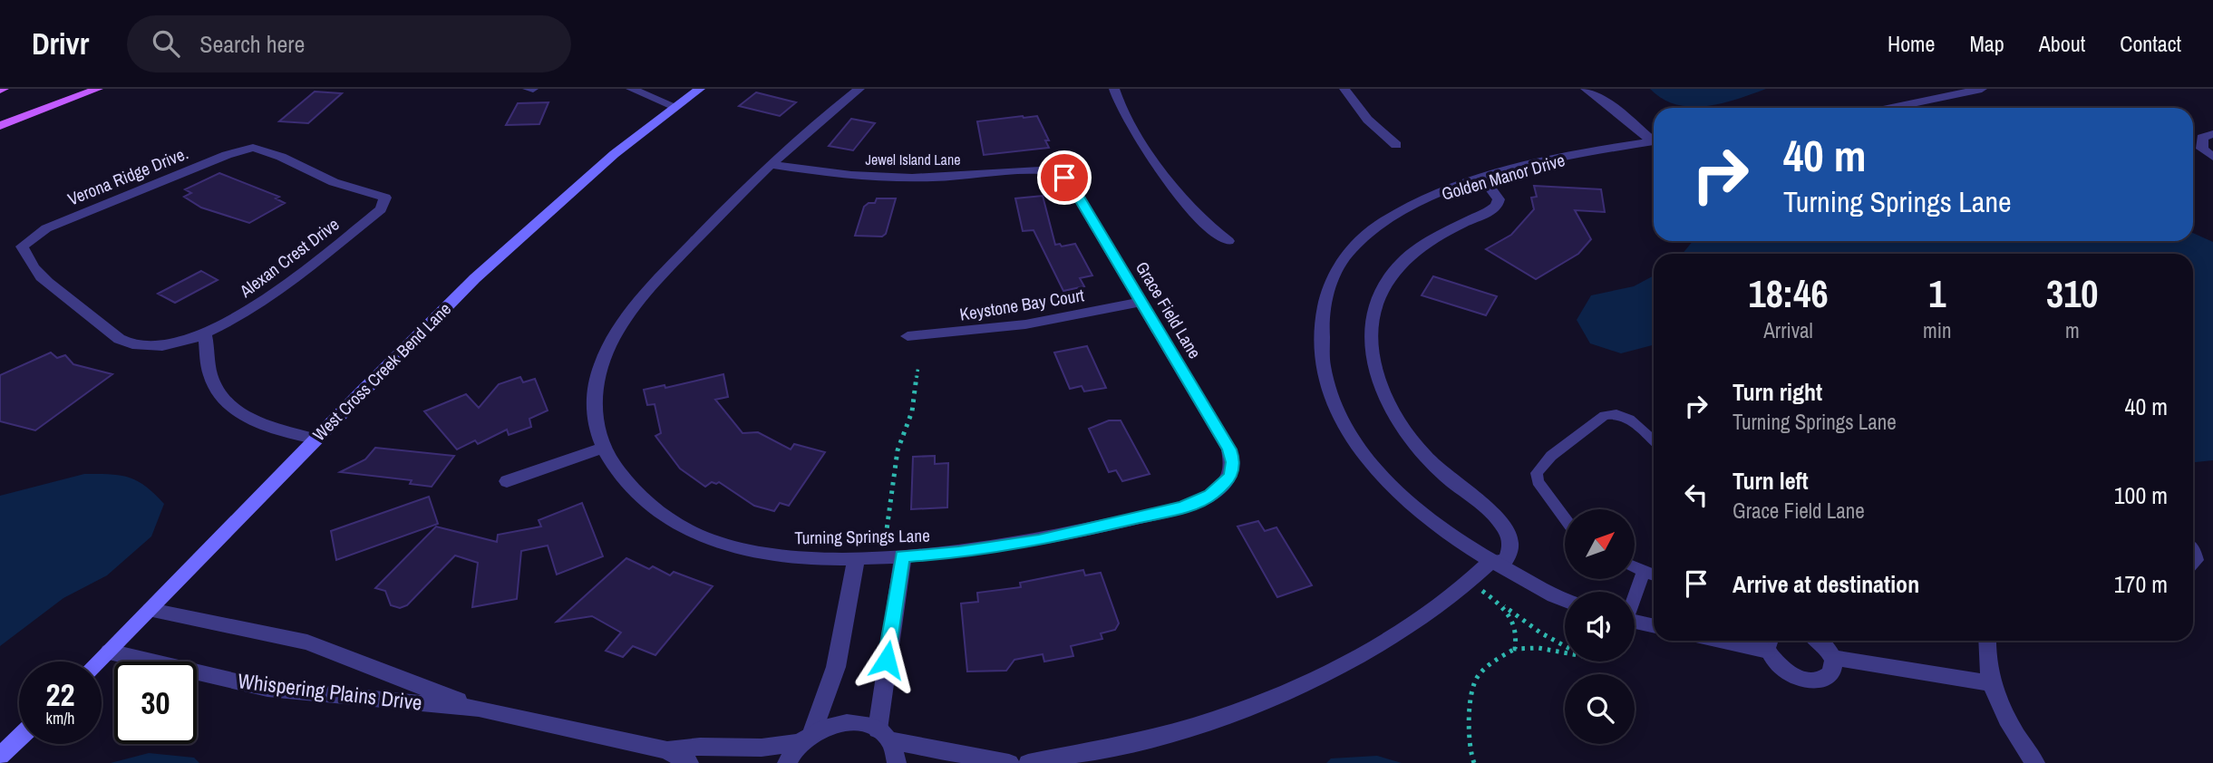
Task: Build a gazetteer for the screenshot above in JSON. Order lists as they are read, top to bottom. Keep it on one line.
{"streets":{"main road":["West Cross Creek Bend Lane"],"street":["Jewel Island Lane","Verona Ridge Drive.","Golden Manor Drive","Alexan Crest Drive","Keystone Bay Court","Grace Field Lane","Turning Springs Lane","Whispering Plains Drive"]},"crossings":[["Jewel Island Lane","Grace Field Lane"],["Jewel Island Lane","Turning Springs Lane"],["Verona Ridge Drive.","Alexan Crest Drive"],["Keystone Bay Court","Grace Field Lane"],["Grace Field Lane","Turning Springs Lane"],["West Cross Creek Bend Lane","Whispering Plains Drive"]],"north":"top right","page":{"header":"Drivr","search":"Search here","nav":["Home","Map","About","Contact"],"turn":["40 m","Turning Springs Lane"],"eta":["18:46","Arrival","1","min","310","m"],"list":[{"name":"Turn right","note":"Turning Springs Lane","value":"40 m"},{"name":"Turn left","note":"Grace Field Lane","value":"100 m"},{"name":"Arrive at destination","value":"170 m"}],"speed":"22 km/h","limit":"30"}}
